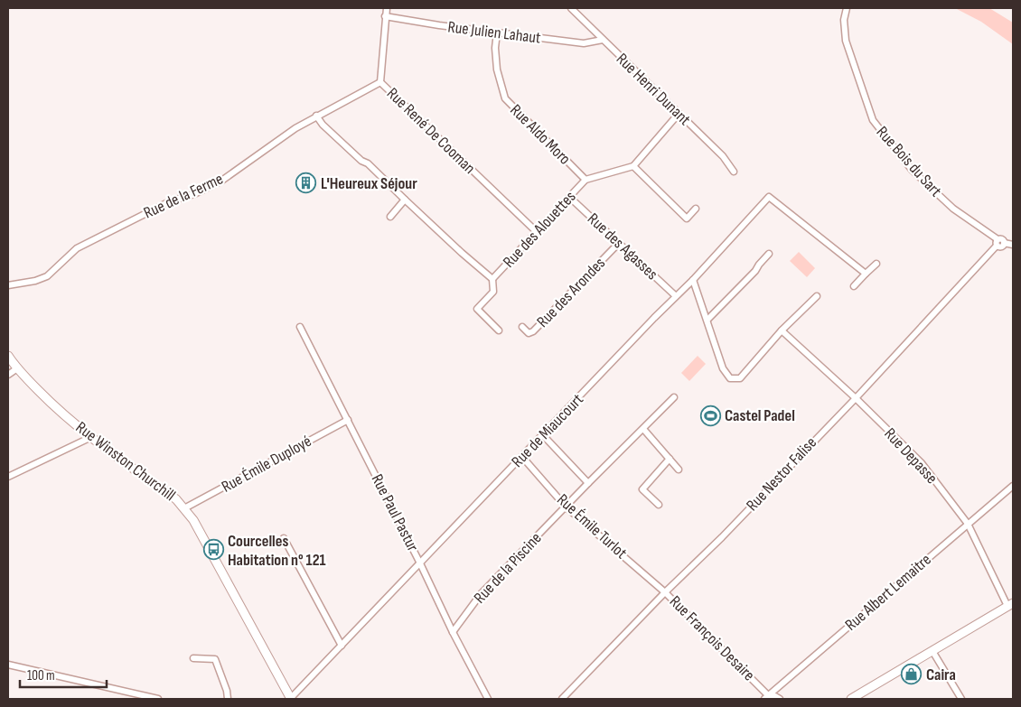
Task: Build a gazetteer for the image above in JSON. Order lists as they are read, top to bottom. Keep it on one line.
{"streets":{"main road":["Rue Winston Churchill"],"street":["Rue Julien Lahaut","Rue Henri Dunant","Rue René De Cooman","Rue Aldo Moro","Rue Bois du Sart","Rue de la Ferme","Rue des Alouettes","Rue des Agasses","Rue des Arondes","Rue de Miaucourt","Rue Depasse","Rue Émile Duployé","Rue Nestor Falise","Rue Paul Pastur","Rue Émile Turlot","Rue de la Piscine","Rue Albert Lemaitre","Rue François Desaire"]},"crossings":[["Rue Julien Lahaut","Rue Henri Dunant"],["Rue Julien Lahaut","Rue René De Cooman"],["Rue Julien Lahaut","Rue Aldo Moro"],["Rue René De Cooman","Rue de la Ferme"],["Rue René De Cooman","Rue des Alouettes"],["Rue Aldo Moro","Rue des Alouettes"],["Rue Bois du Sart","Rue Nestor Falise"],["Rue de la Ferme","Rue des Alouettes"],["Rue des Alouettes","Rue des Agasses"],["Rue des Agasses","Rue des Arondes"],["Rue des Agasses","Rue de Miaucourt"],["Rue de Miaucourt","Rue Winston Churchill"],["Rue de Miaucourt","Rue Paul Pastur"],["Rue de Miaucourt","Rue Émile Turlot"],["Rue Depasse","Rue Nestor Falise"],["Rue Depasse","Rue Albert Lemaitre"],["Rue Winston Churchill","Rue Émile Duployé"],["Rue Émile Duployé","Rue Paul Pastur"],["Rue Nestor Falise","Rue Émile Turlot"],["Rue Nestor Falise","Rue François Desaire"],["Rue Paul Pastur","Rue de la Piscine"],["Rue Émile Turlot","Rue de la Piscine"],["Rue Émile Turlot","Rue François Desaire"],["Rue Albert Lemaitre","Rue François Desaire"]],"places":{"building":["L'Heureux Séjour"],"sports":["Castel Padel"],"bus stop":["Courcelles Habitation n° 121"],"shop":["Caira"]},"scale_bar":"100 m"}
